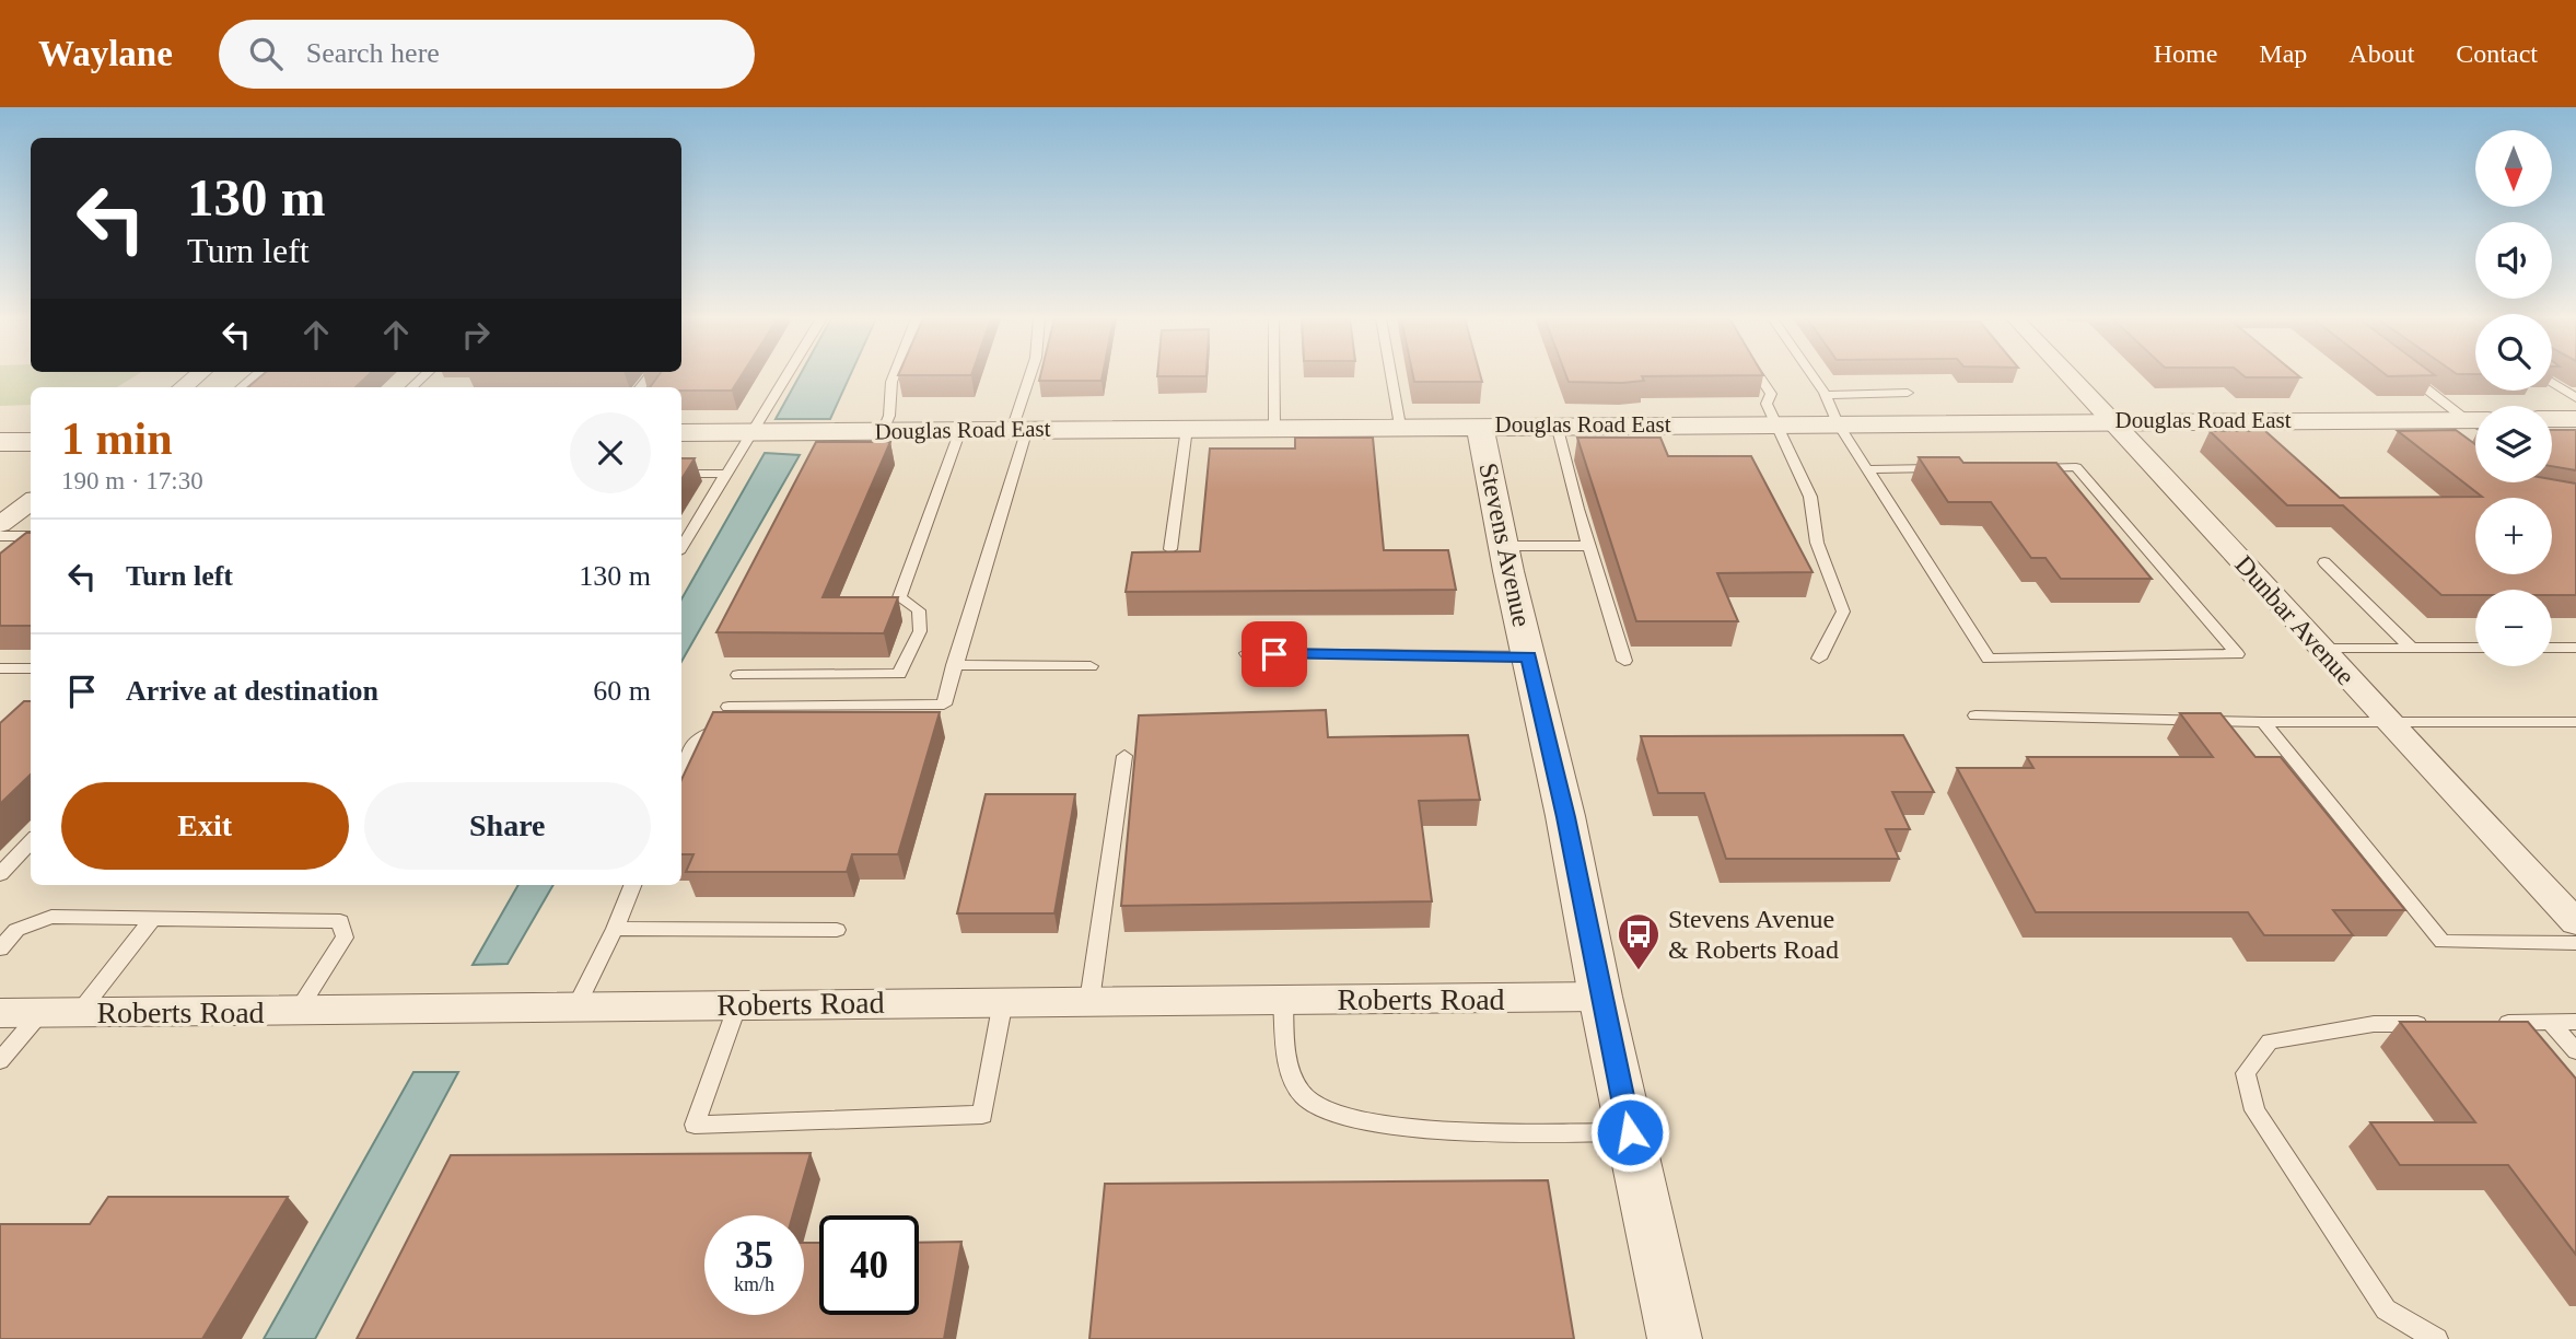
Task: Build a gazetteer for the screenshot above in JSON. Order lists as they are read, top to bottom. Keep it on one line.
{"streets":{"street":["Douglas Road East","Stevens Avenue","Dunbar Avenue","Roberts Road"]},"crossings":[["Douglas Road East","Stevens Avenue"],["Douglas Road East","Dunbar Avenue"],["Stevens Avenue","Roberts Road"]],"places":{"bus stop":["Stevens Avenue & Roberts Road"]},"north":"bottom","page":{"header":"Waylane","search":"Search here","nav":["Home","Map","About","Contact"],"map_buttons":["+","−"],"turn":["130 m","Turn left"],"heading":["1 min","190 m · 17:30"],"list":[{"name":"Turn left","value":"130 m"},{"name":"Arrive at destination","value":"60 m"}],"buttons":["Exit","Share"],"speed":"35 km/h","limit":"40"}}
